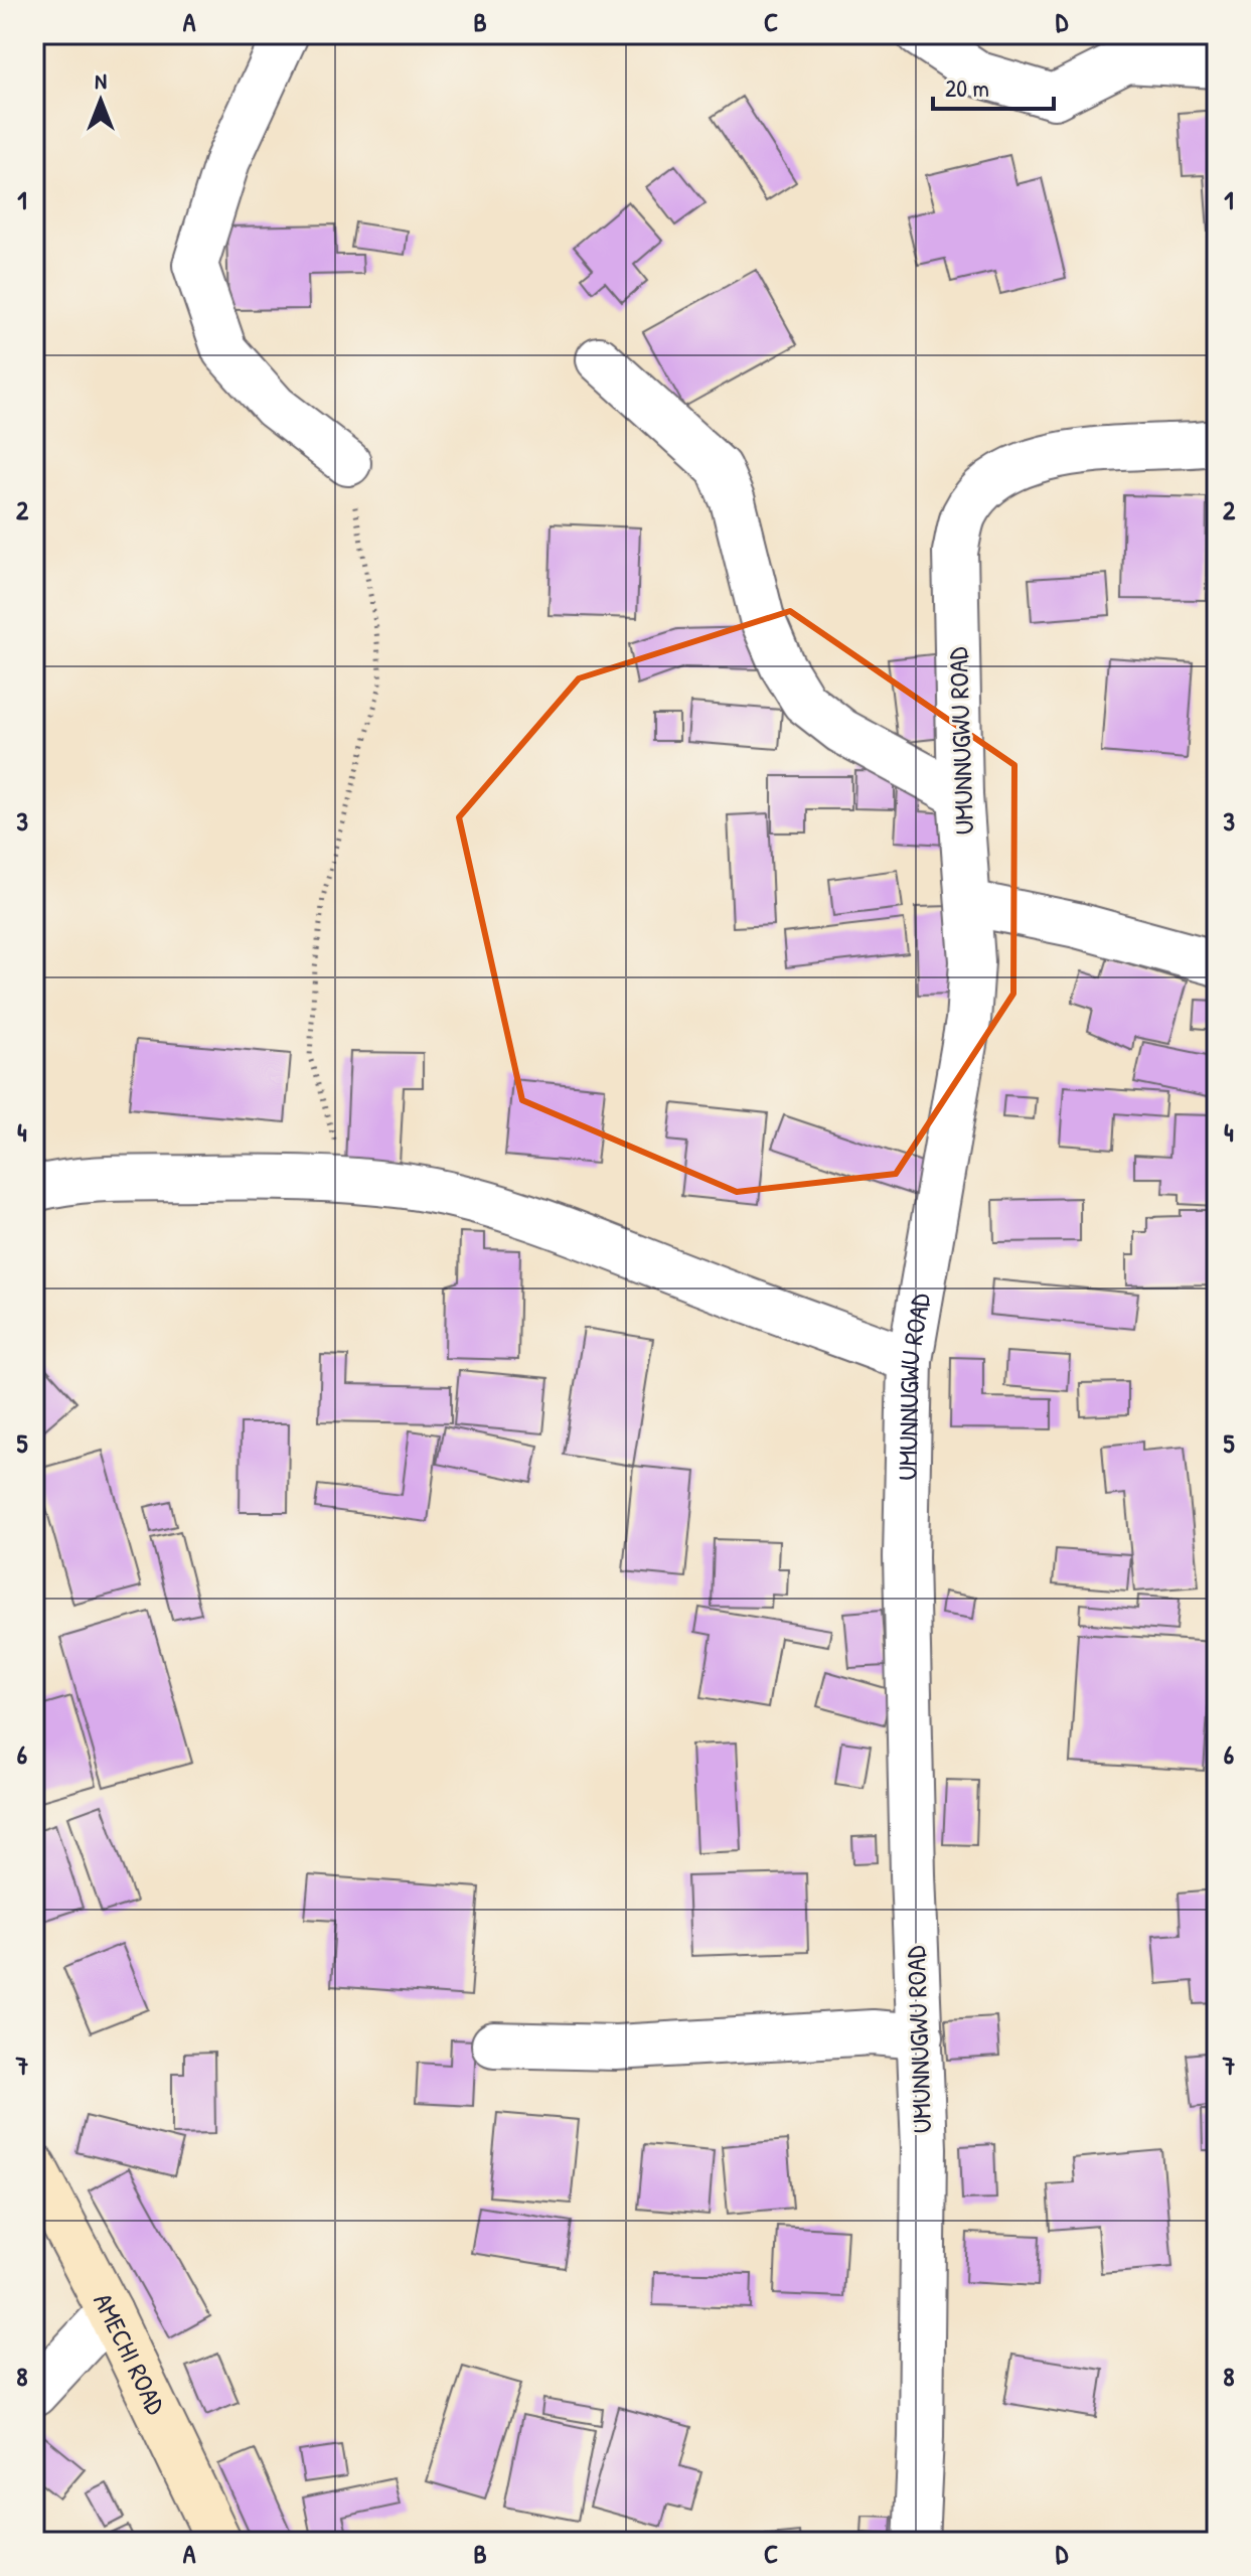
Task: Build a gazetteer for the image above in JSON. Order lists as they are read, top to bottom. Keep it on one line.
{"streets":{"main road":["AMECHI ROAD"],"street":["UMUNNUGWU ROAD"]},"scale_bar":"20 m","north":"top","grid":{"columns":["A","B","C","D"],"rows":["1","2","3","4","5","6","7","8"]}}
